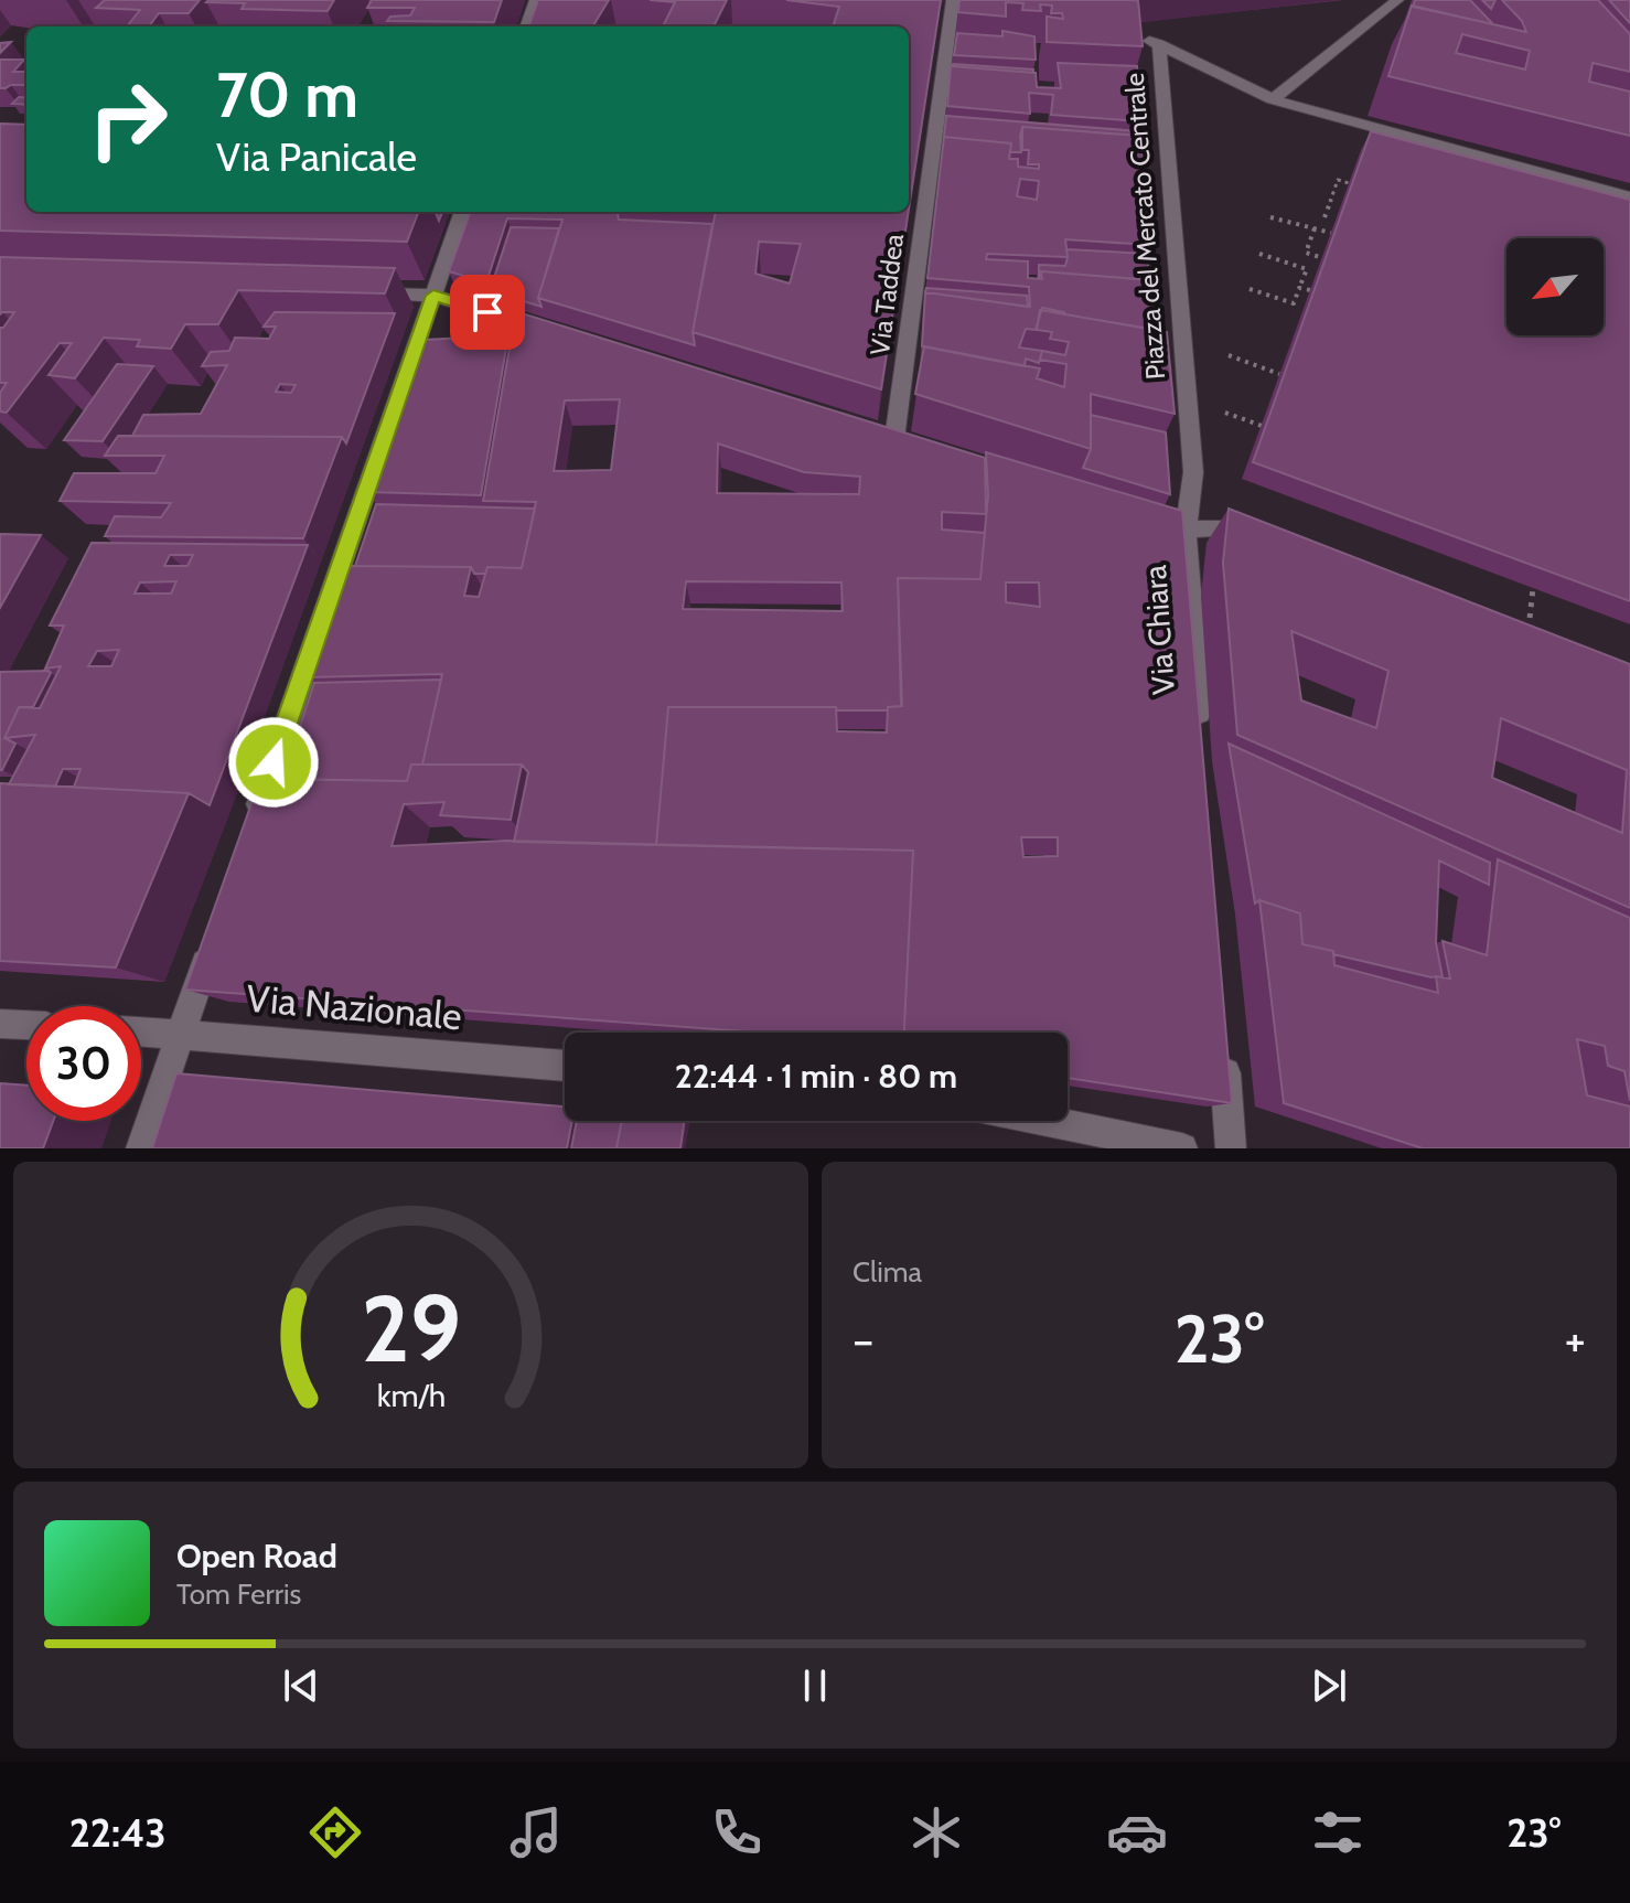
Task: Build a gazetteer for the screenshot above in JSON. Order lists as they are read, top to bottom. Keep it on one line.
{"streets":{"street":["Piazza del Mercato Centrale","Via Taddea","Via Chiara","Via Nazionale"]},"crossings":[["Piazza del Mercato Centrale","Via Chiara"]],"north":"bottom left","page":{"turn":["70 m","Via Panicale"],"limit":"30","trip":"22:44 · 1 min · 80 m","tile":"Clima","heat":["−","23°","+"],"song":["Open Road","Tom Ferris"],"tabs":["22:43","23°"],"gauge":["29","km/h"]}}
